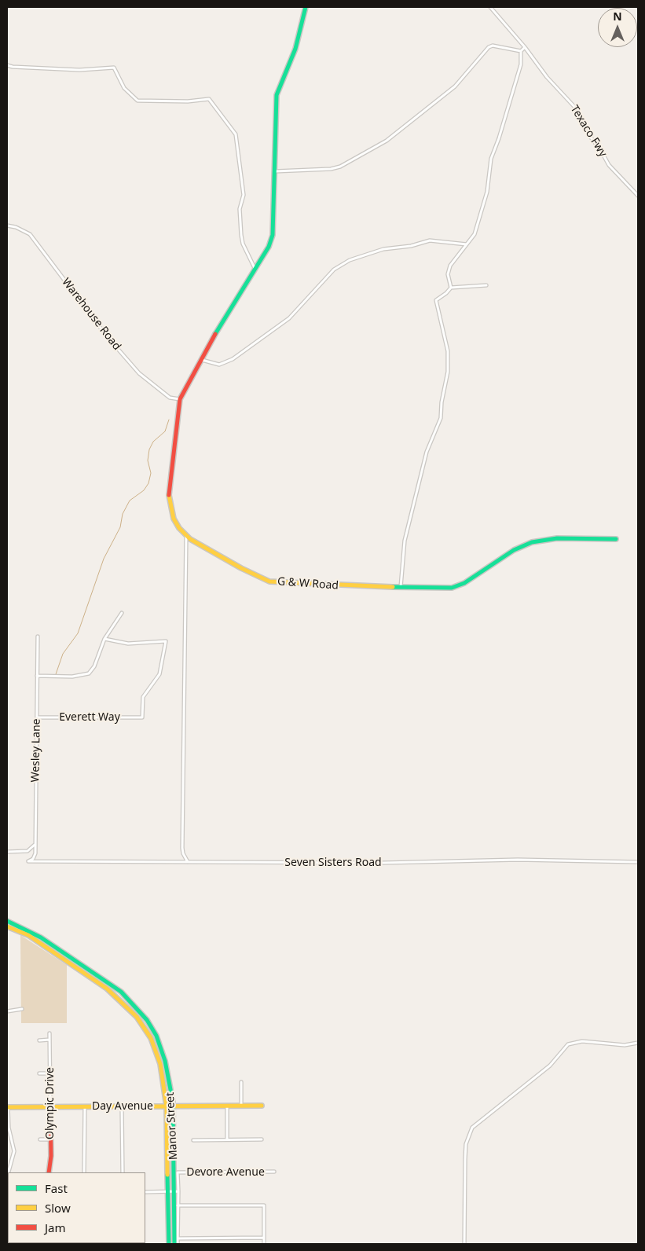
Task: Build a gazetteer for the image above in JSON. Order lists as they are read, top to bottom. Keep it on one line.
{"streets":{"street":["Texaco Fwy","Warehouse Road","G & W Road","Everett Way","Wesley Lane","Seven Sisters Road","Olympic Drive","Day Avenue","Manor Street","Devore Avenue"]},"crossings":[["Warehouse Road","G & W Road"],["Everett Way","Wesley Lane"],["Wesley Lane","Seven Sisters Road"],["Olympic Drive","Day Avenue"],["Day Avenue","Manor Street"],["Manor Street","Devore Avenue"]],"legend":["Fast","Slow","Jam"],"north":"top"}
